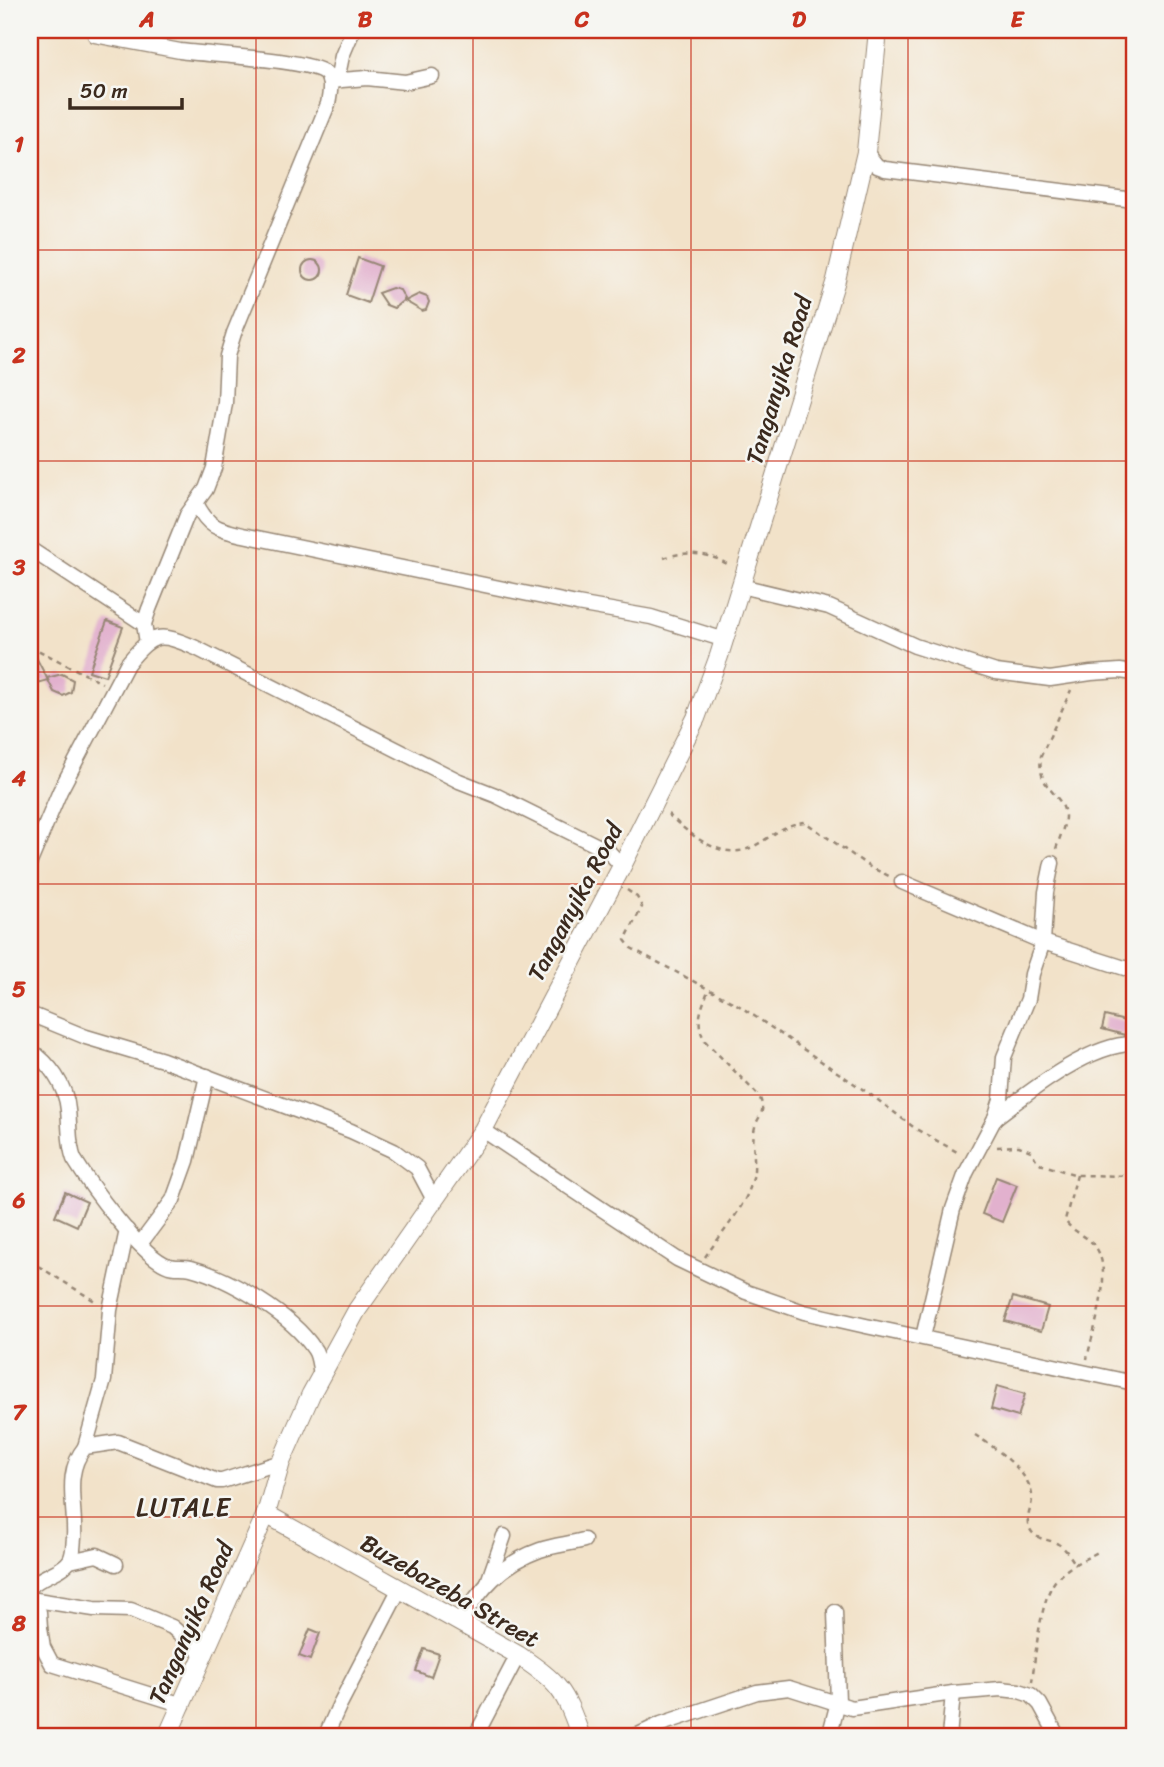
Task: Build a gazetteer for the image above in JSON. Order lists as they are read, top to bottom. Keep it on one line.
{"streets":{"street":["Tanganyika Road","Buzebazeba Street"]},"crossings":[["Tanganyika Road","Buzebazeba Street"]],"districts":["LUTALE"],"scale_bar":"50 m","grid":{"columns":["A","B","C","D","E"],"rows":["1","2","3","4","5","6","7","8"]}}
